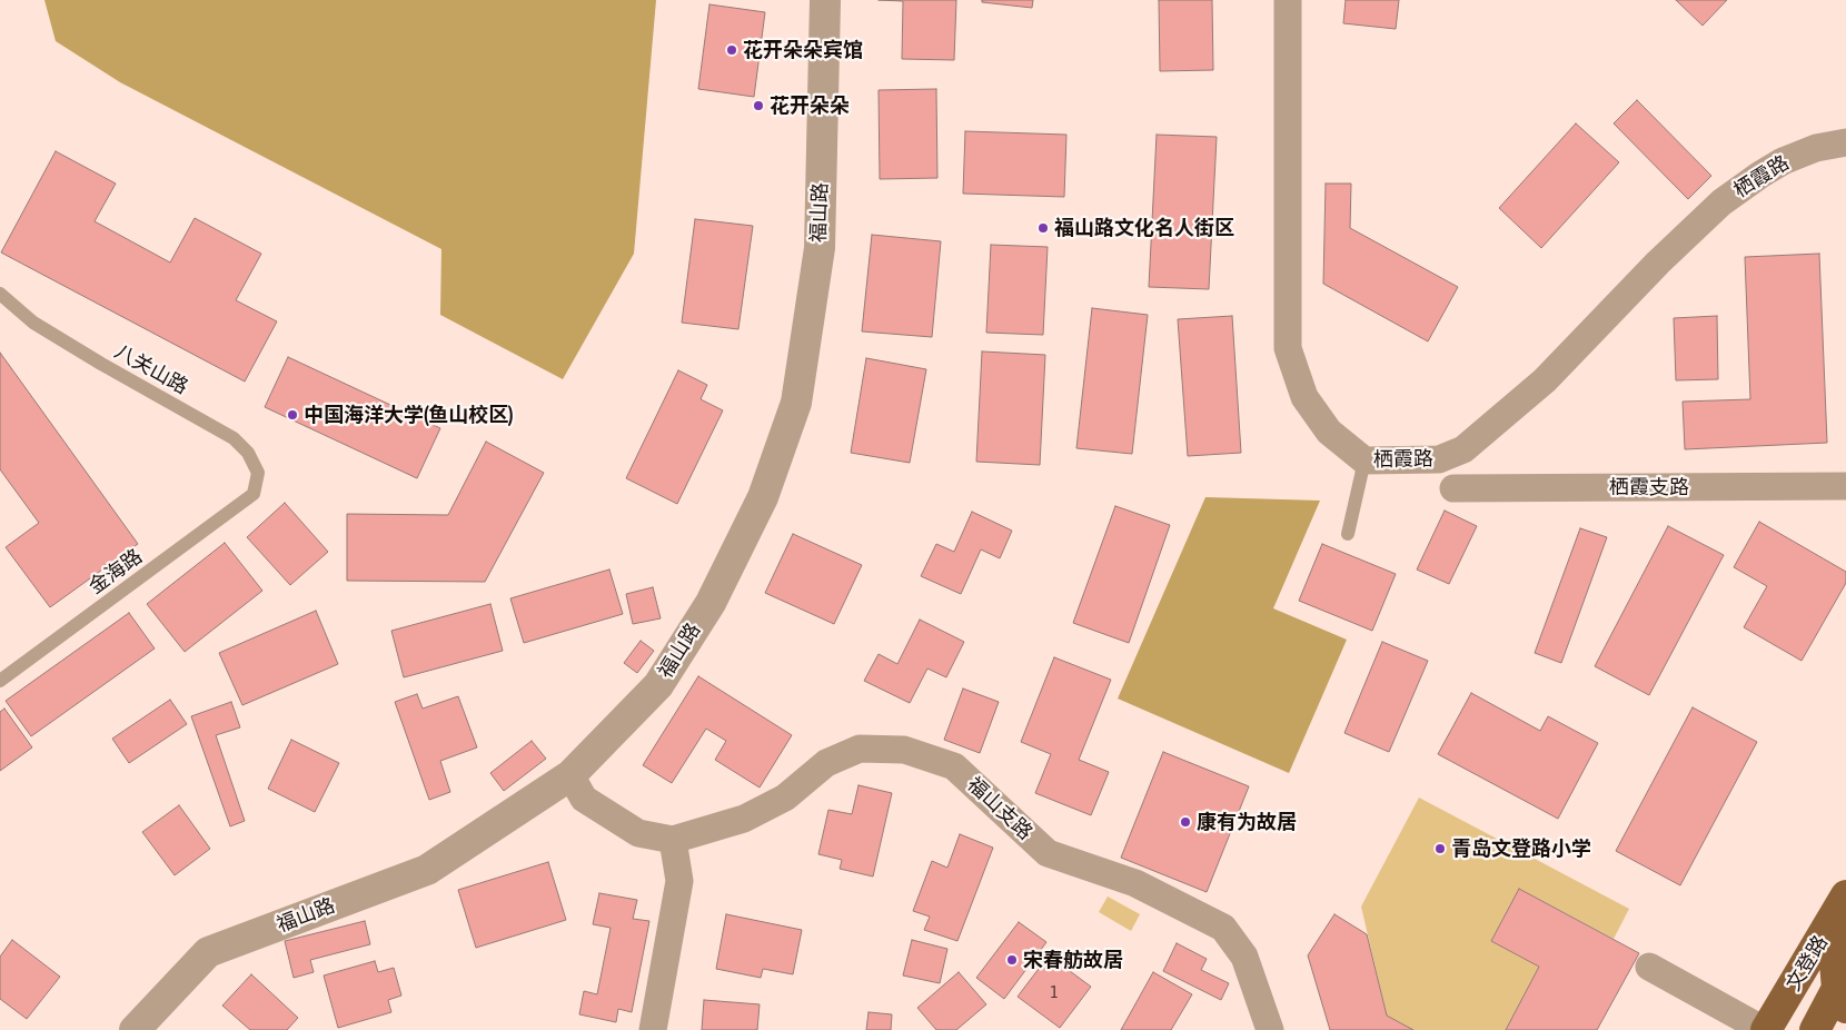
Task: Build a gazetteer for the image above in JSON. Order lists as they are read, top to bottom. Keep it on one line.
{"streets":{"main road":["文登路"],"street":["栖霞路","福山路","栖霞支路","福山支路"],"lane":["八关山路","金海路"]},"crossings":[["福山路","福山支路"],["八关山路","金海路"]],"places":["花开朵朵宾馆","花开朵朵","福山路文化名人街区","中国海洋大学(鱼山校区)","康有为故居","青岛文登路小学","宋春舫故居"],"house_numbers":["1"]}
